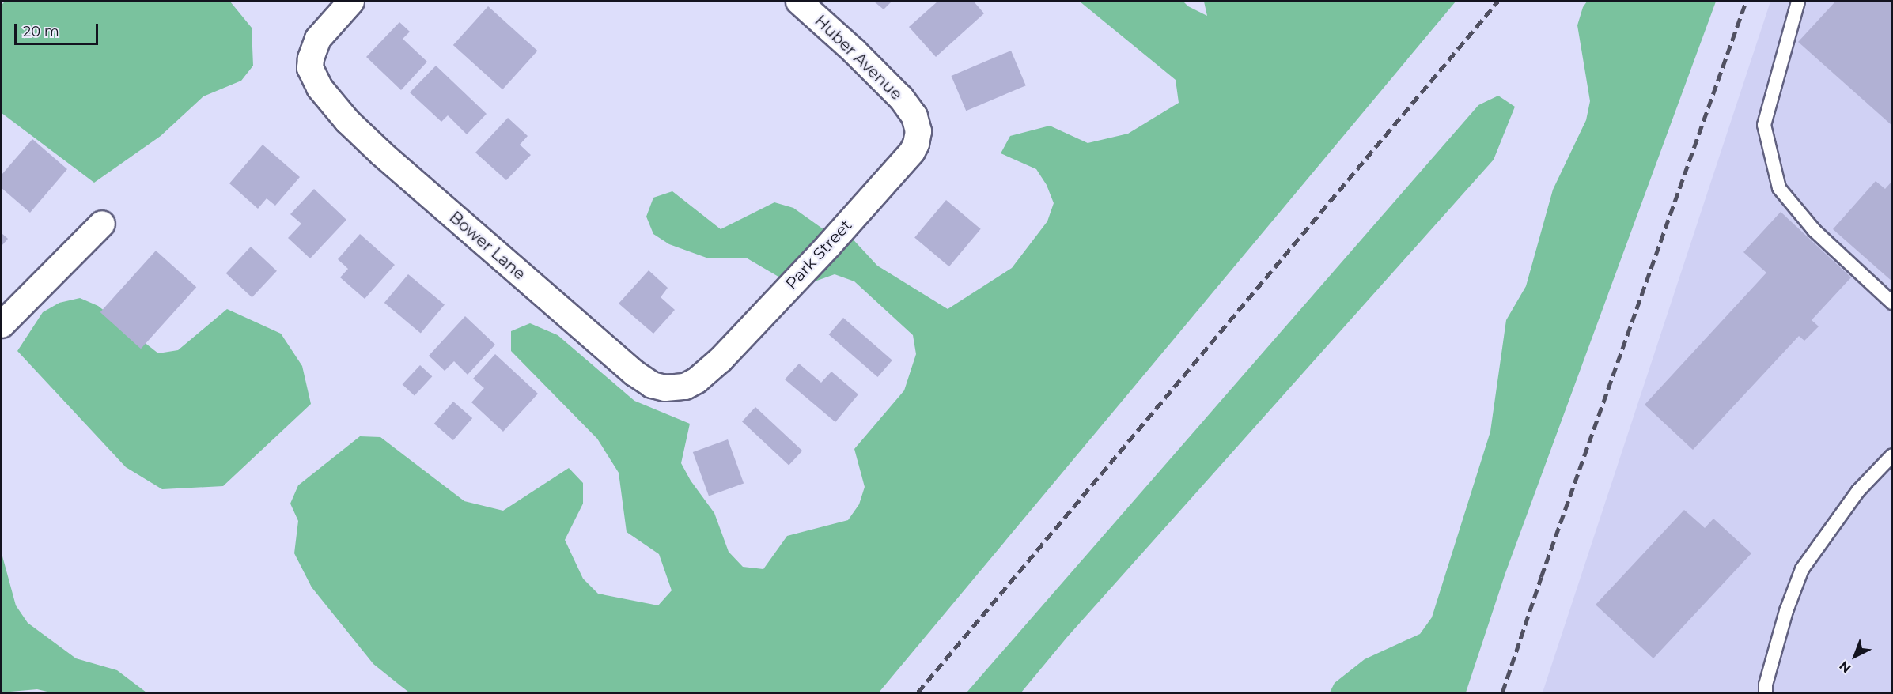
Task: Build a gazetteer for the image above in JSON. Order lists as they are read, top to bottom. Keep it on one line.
{"streets":{"street":["Huber Avenue","Bower Lane","Park Street"]},"crossings":[["Huber Avenue","Park Street"],["Bower Lane","Park Street"]],"scale_bar":"20 m","north":"bottom left"}
